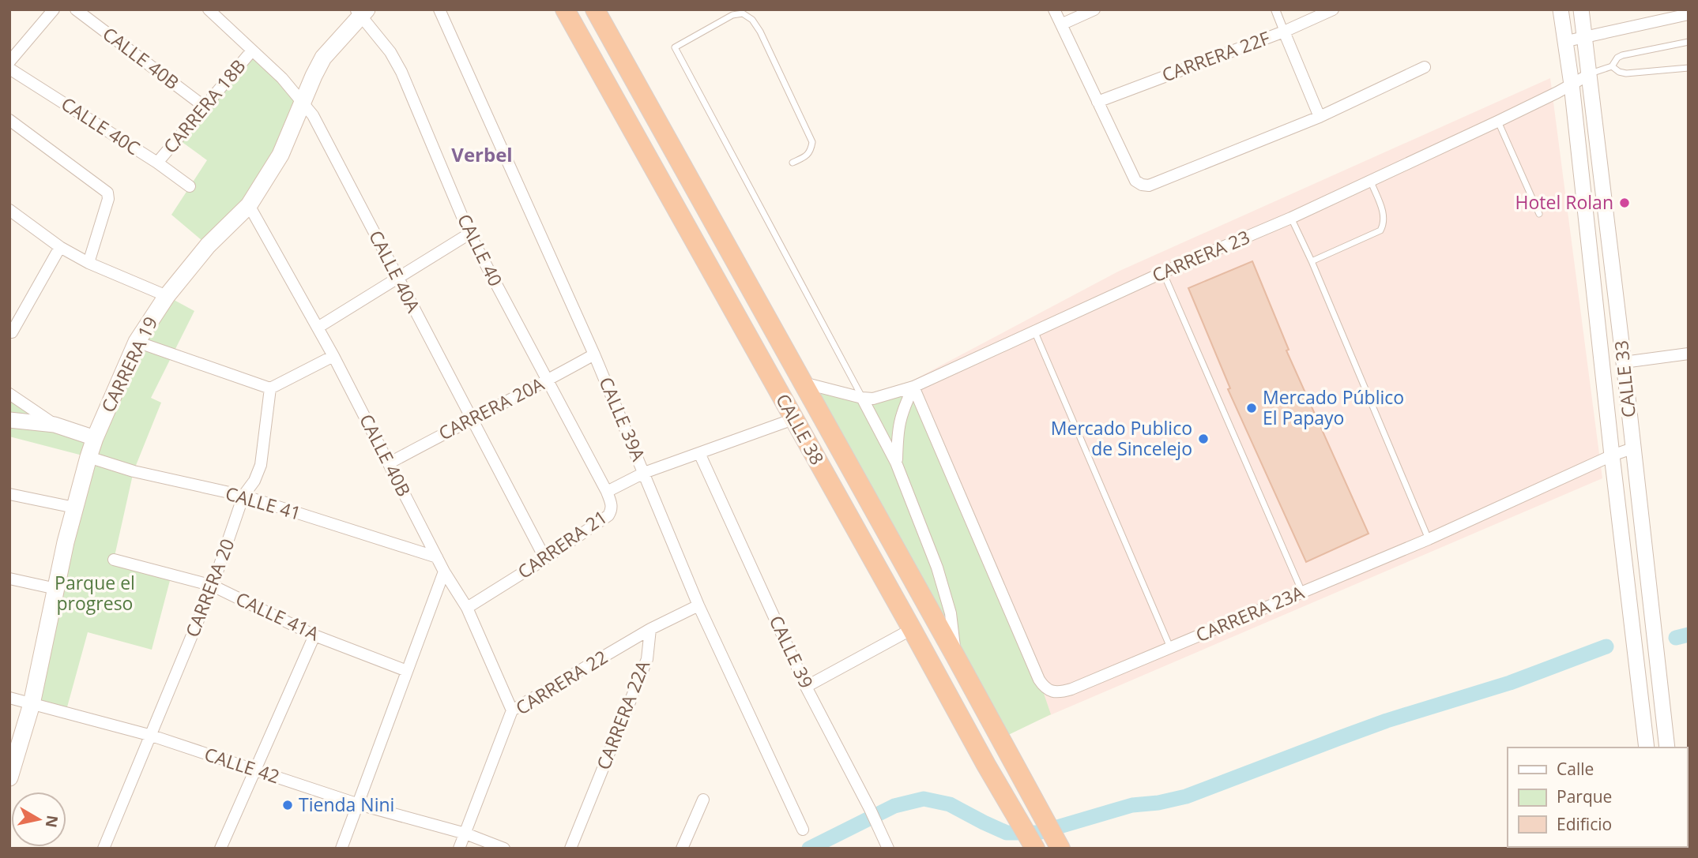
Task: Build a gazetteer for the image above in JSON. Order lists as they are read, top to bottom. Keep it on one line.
{"streets":{"highway":["CALLE 38"],"main road":["CARRERA 19"],"street":["CARRERA 22F","CALLE 40B","CARRERA 18B","CALLE 40C","CALLE 40","CARRERA 23","CALLE 40A","CALLE 33","CARRERA 20A","CALLE 39A","CALLE 41","CARRERA 21","CARRERA 20","CARRERA 23A","CALLE 41A","CALLE 39","CARRERA 22","CARRERA 22A","CALLE 42"]},"crossings":[["CALLE 40B","CARRERA 18B"],["CALLE 40B","CARRERA 19"],["CALLE 40B","CARRERA 20A"],["CALLE 40B","CALLE 41"],["CALLE 40B","CARRERA 21"],["CALLE 40B","CARRERA 22"],["CARRERA 18B","CALLE 40C"],["CARRERA 18B","CALLE 40A"],["CALLE 40","CARRERA 19"],["CALLE 40","CARRERA 20A"],["CALLE 40","CARRERA 21"],["CARRERA 23","CALLE 33"],["CARRERA 23","CALLE 38"],["CARRERA 23","CARRERA 23A"],["CALLE 40A","CARRERA 19"],["CALLE 40A","CARRERA 20A"],["CALLE 40A","CARRERA 21"],["CARRERA 19","CALLE 41"],["CARRERA 19","CALLE 42"],["CALLE 33","CARRERA 23A"],["CARRERA 20A","CALLE 39A"],["CALLE 39A","CARRERA 21"],["CALLE 38","CARRERA 21"],["CALLE 41","CARRERA 20"],["CARRERA 21","CALLE 39"],["CARRERA 20","CALLE 41A"],["CARRERA 20","CALLE 42"],["CARRERA 22","CARRERA 22A"],["CARRERA 22","CALLE 42"]],"districts":["Verbel"],"parks":["Parque el progreso"],"places":["Hotel Rolan","Mercado Público El Papayo","Mercado Publico de Sincelejo","Tienda Nini"],"legend":["Calle","Parque","Edificio"],"north":"right"}
